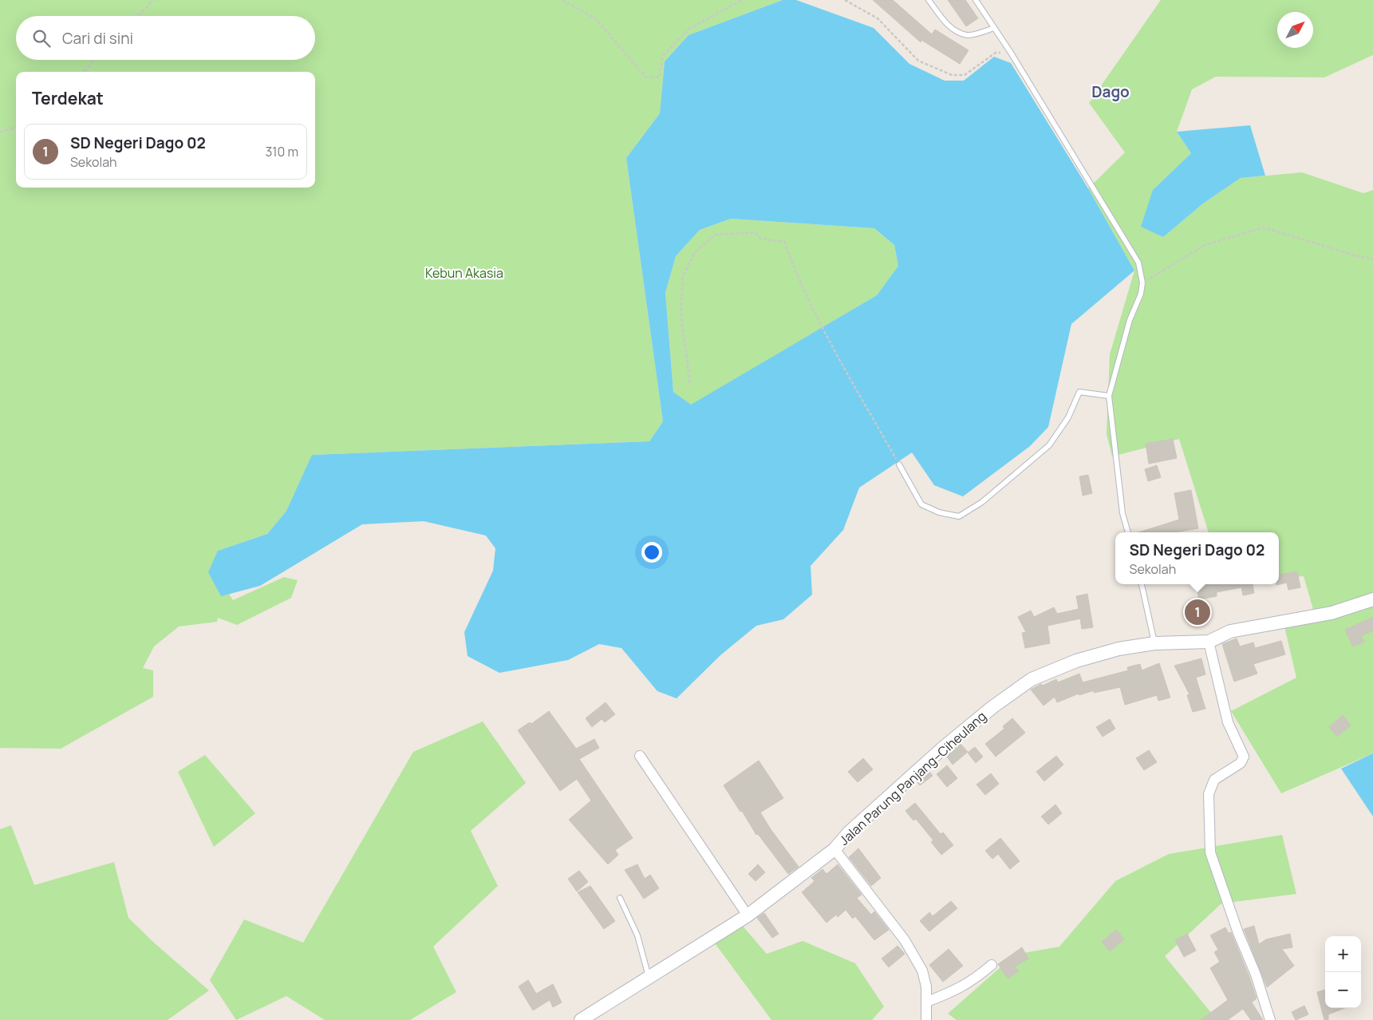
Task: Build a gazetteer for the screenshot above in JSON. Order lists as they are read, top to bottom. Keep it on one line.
{"streets":{"street":["Jalan Parung Panjang–Ciheulang"]},"districts":["Dago"],"parks":["Kebun Akasia"],"north":"top right","page":{"search":"Cari di sini","heading":"Terdekat","list":[{"mark":"1","name":"SD Negeri Dago 02","note":"Sekolah","value":"310 m"}],"popup":["SD Negeri Dago 02","Sekolah"],"pins":"1","map_buttons":["+","−"]}}
